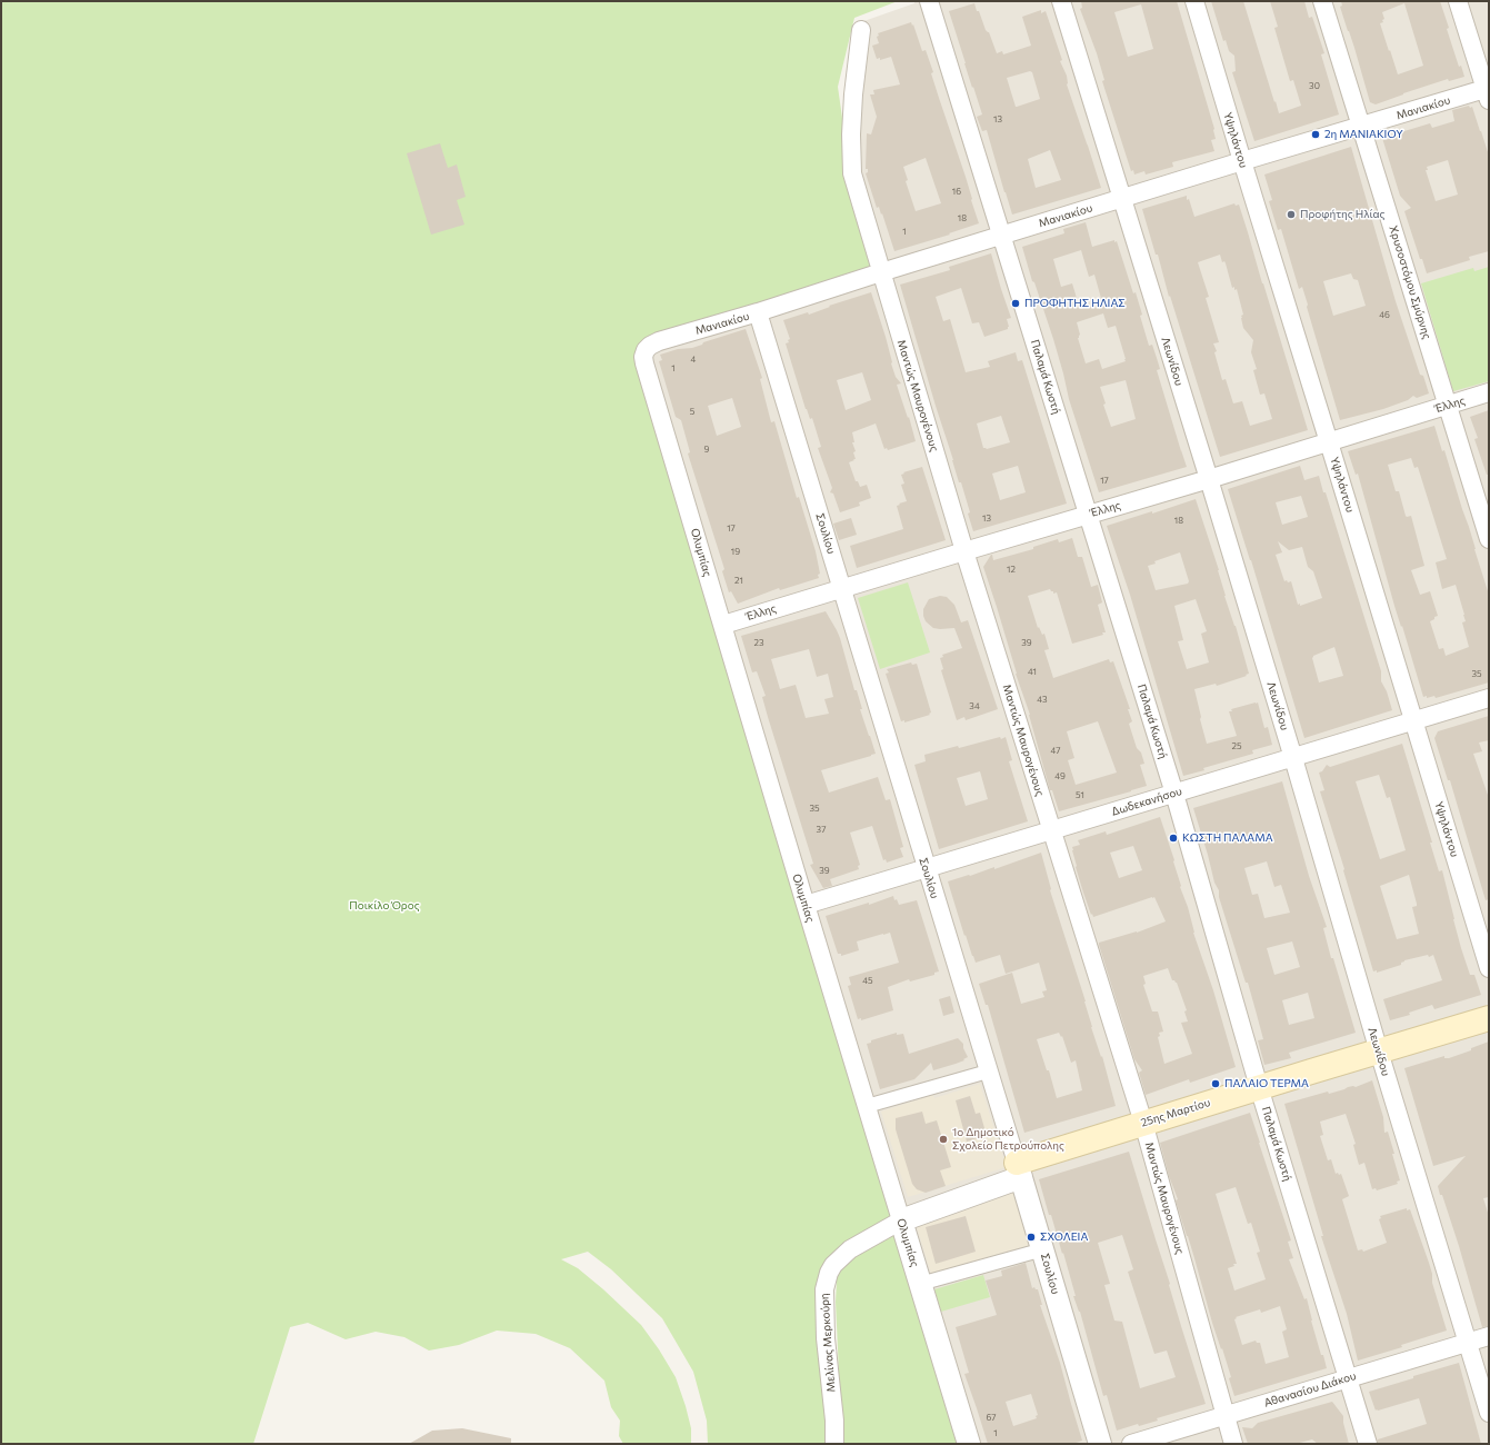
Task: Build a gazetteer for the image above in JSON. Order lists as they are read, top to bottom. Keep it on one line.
{"streets":{"main road":["25ης Μαρτίου"],"street":["Μανιακίου","Υψηλάντου","Χρυσοστόμου Σμύρνης","Λεωνίδου","Παλαμά Κωστή","Μαντώς Μαυρογένους","Έλλης","Σουλίου","Ολυμπίας","Δωδεκανήσου","Μελίνας Μερκούρη","Αθανασίου Διάκου"]},"crossings":[["Μανιακίου","Υψηλάντου"],["Μανιακίου","Χρυσοστόμου Σμύρνης"],["Μανιακίου","Λεωνίδου"],["Μανιακίου","Παλαμά Κωστή"],["Μανιακίου","Μαντώς Μαυρογένους"],["Μανιακίου","Σουλίου"],["Μανιακίου","Ολυμπίας"],["Υψηλάντου","Έλλης"],["Υψηλάντου","Δωδεκανήσου"],["Χρυσοστόμου Σμύρνης","Έλλης"],["Λεωνίδου","Έλλης"],["Λεωνίδου","Δωδεκανήσου"],["Λεωνίδου","25ης Μαρτίου"],["Λεωνίδου","Αθανασίου Διάκου"],["Παλαμά Κωστή","Έλλης"],["Παλαμά Κωστή","Δωδεκανήσου"],["Παλαμά Κωστή","25ης Μαρτίου"],["Παλαμά Κωστή","Αθανασίου Διάκου"],["Μαντώς Μαυρογένους","Έλλης"],["Μαντώς Μαυρογένους","Δωδεκανήσου"],["Μαντώς Μαυρογένους","25ης Μαρτίου"],["Μαντώς Μαυρογένους","Αθανασίου Διάκου"],["Έλλης","Σουλίου"],["Έλλης","Ολυμπίας"],["Σουλίου","Δωδεκανήσου"],["Σουλίου","25ης Μαρτίου"],["Σουλίου","Μελίνας Μερκούρη"],["Ολυμπίας","Δωδεκανήσου"],["Ολυμπίας","Μελίνας Μερκούρη"],["25ης Μαρτίου","Μελίνας Μερκούρη"]],"parks":["Ποικίλο Όρος"],"places":["2η ΜΑΝΙΑΚΙΟΥ","Προφήτης Ηλίας","ΠΡΟΦΗΤΗΣ ΗΛΙΑΣ","ΚΩΣΤΗ ΠΑΛΑΜΑ","ΠΑΛΑΙΟ ΤΕΡΜΑ","1ο Δημοτικό Σχολείο Πετρούπολης","ΣΧΟΛΕΙΑ"],"house_numbers":["30","13","16","18","1","46","4","1","5","9","17","13","18","17","19","12","21","23","39","41","35","43","34","25","47","49","51","35","37","39","45","67","1"]}
